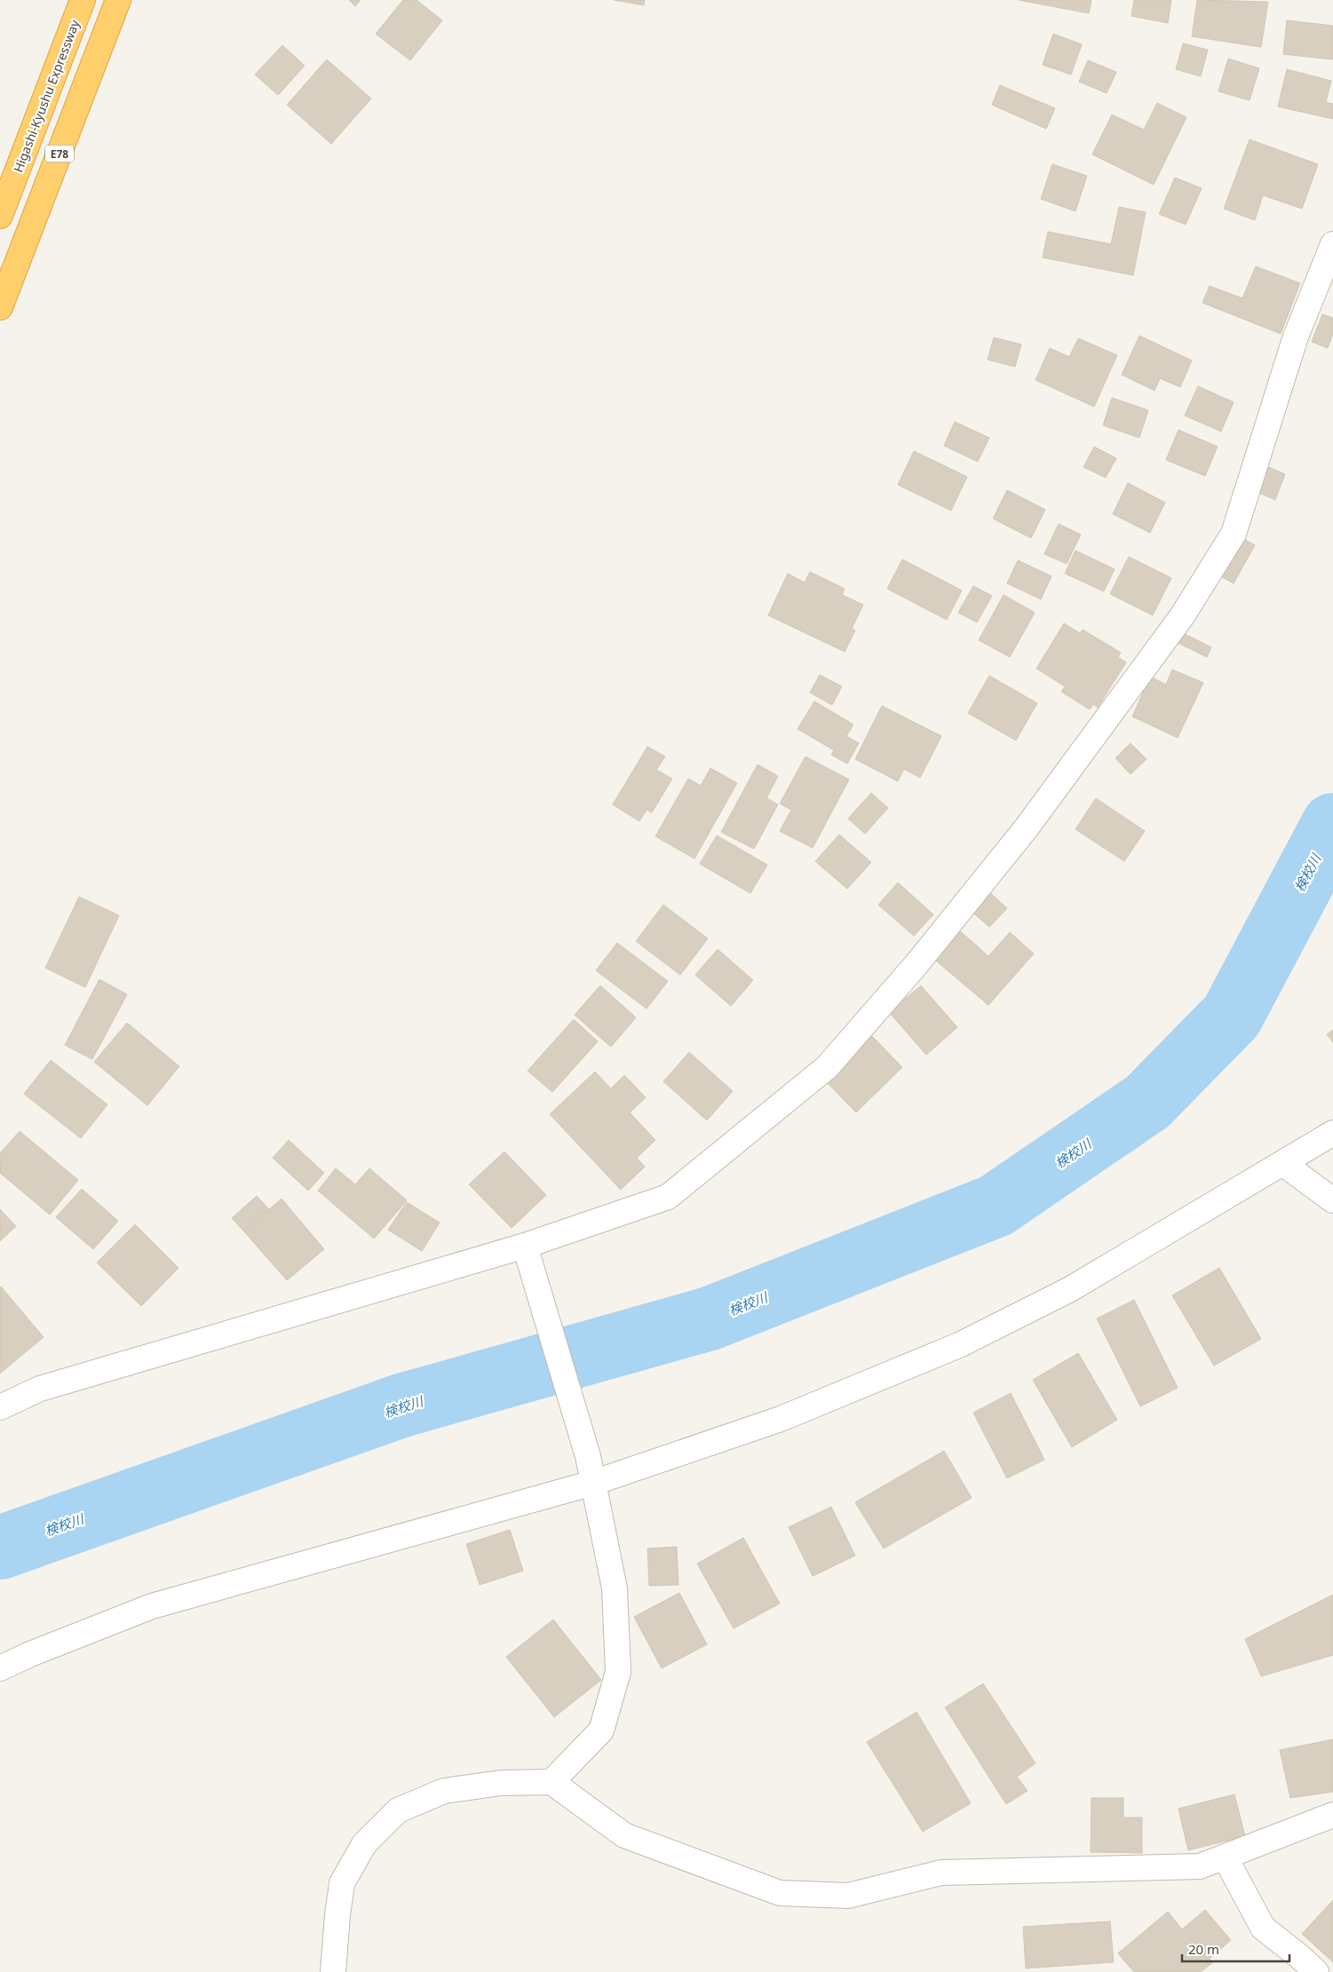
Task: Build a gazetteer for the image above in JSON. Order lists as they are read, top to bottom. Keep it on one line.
{"streets":{"highway":["Higashi-Kyushu Expressway","E78"]},"water":["検校川"],"scale_bar":"20 m"}
